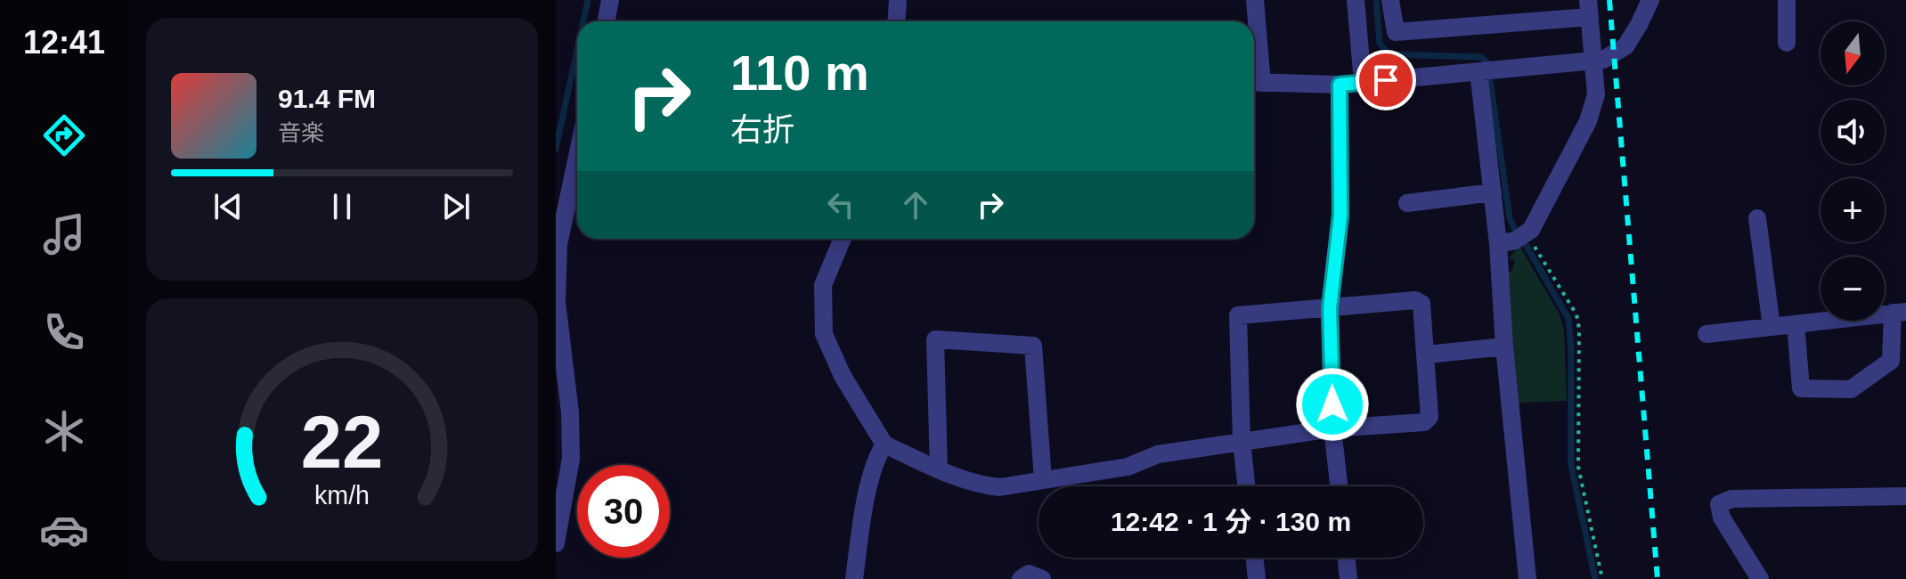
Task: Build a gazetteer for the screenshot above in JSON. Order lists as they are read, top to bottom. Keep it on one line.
{"north":"bottom","page":{"tabs":"12:41","map_buttons":["+","−"],"turn":["110 m","右折"],"song":["91.4 FM","音楽"],"limit":"30","trip":"12:42 · 1 分 · 130 m","gauge":["22","km/h"]}}
